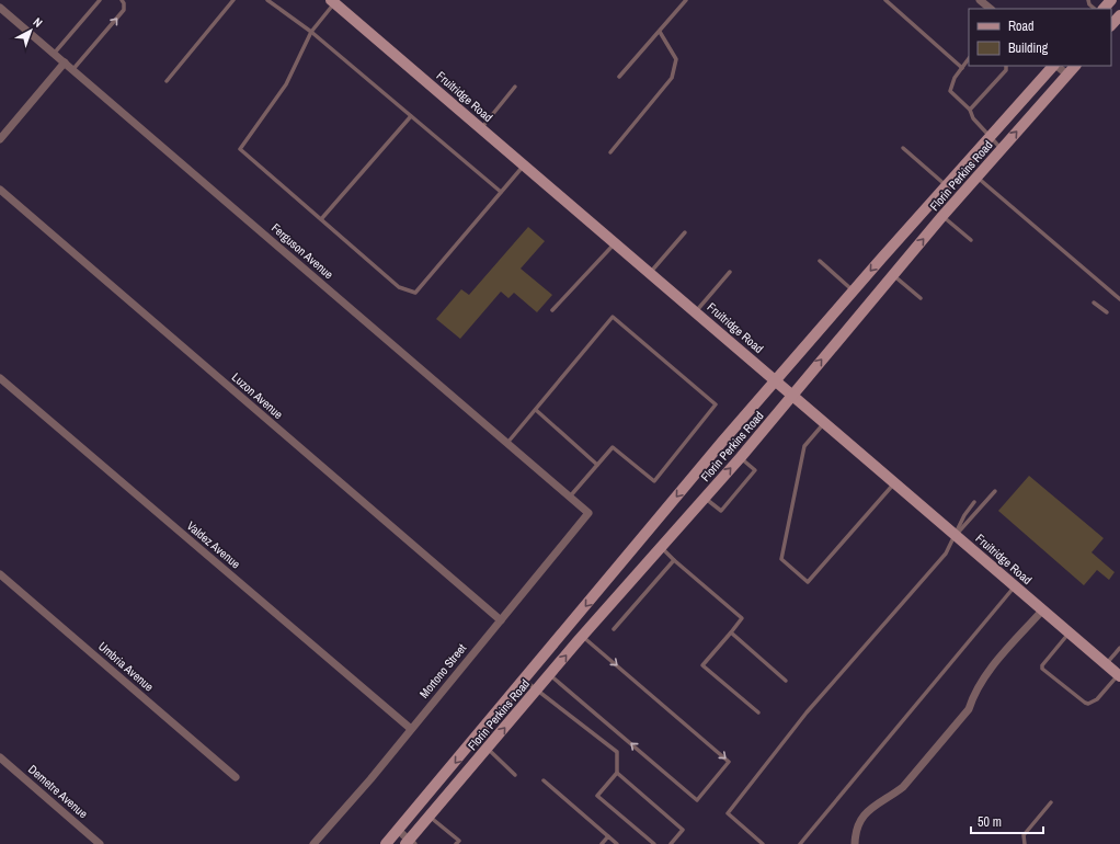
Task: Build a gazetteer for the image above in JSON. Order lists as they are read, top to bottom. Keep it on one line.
{"streets":{"main road":["Fruitridge Road","Florin Perkins Road"],"street":["Ferguson Avenue","Luzon Avenue","Valdez Avenue","Umbria Avenue","Mortono Street","Demetre Avenue"]},"crossings":[["Fruitridge Road","Florin Perkins Road"],["Ferguson Avenue","Mortono Street"],["Luzon Avenue","Mortono Street"],["Valdez Avenue","Mortono Street"]],"legend":["Road","Building"],"scale_bar":"50 m","north":"top right"}
